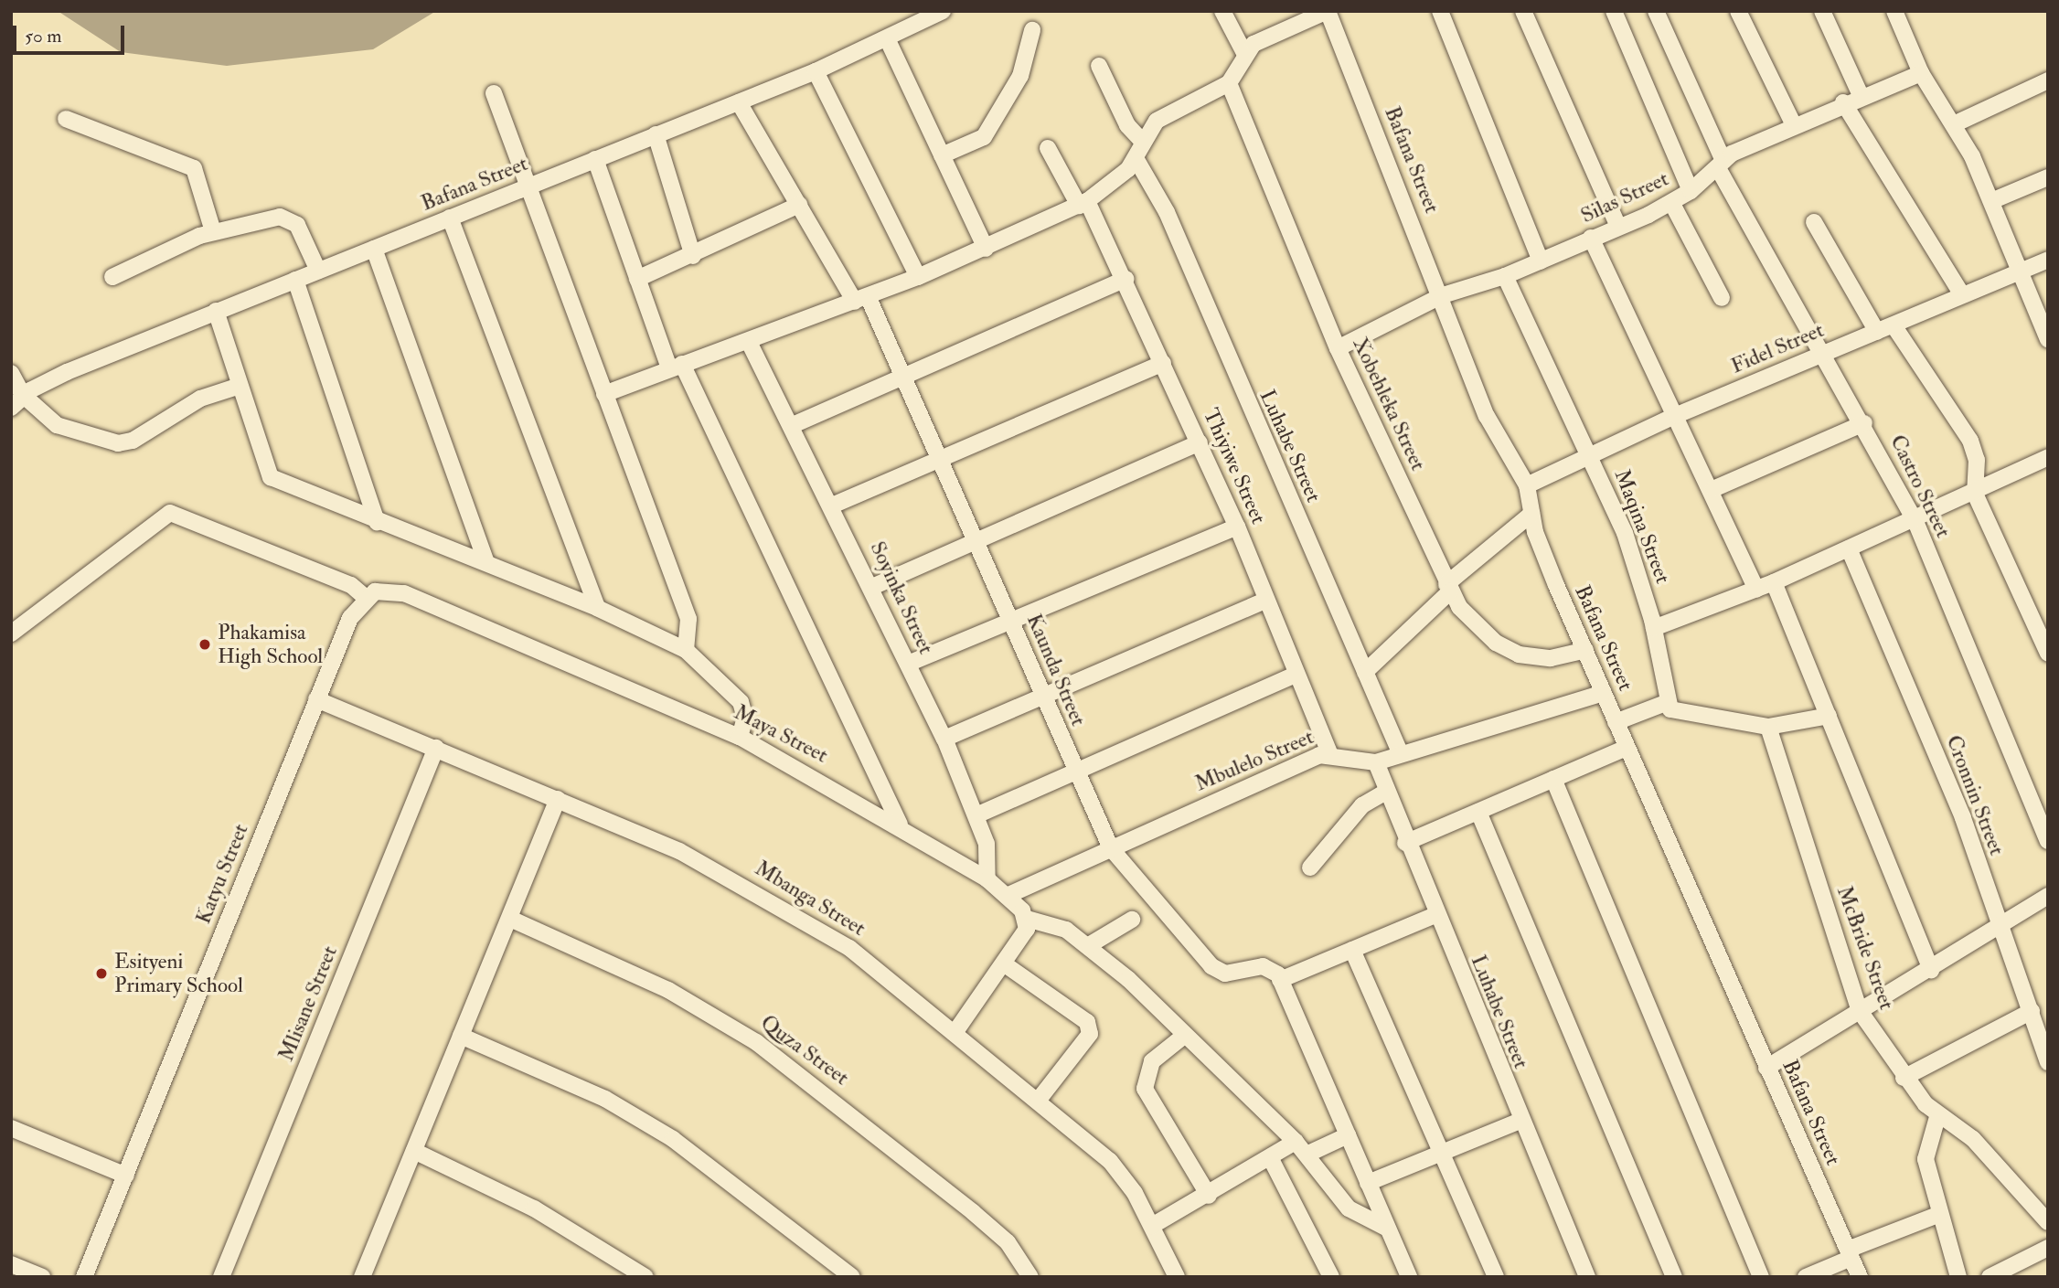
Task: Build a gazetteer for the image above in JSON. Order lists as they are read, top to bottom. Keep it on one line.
{"streets":{"street":["Bafana Street","Silas Street","Fidel Street","Xobehleka Street","Luhabe Street","Thiyiwe Street","Castro Street","Maqina Street","Soyinka Street","Kaunda Street","Maya Street","Mbulelo Street","Cronnin Street","Katyu Street","Mbanga Street","McBride Street","Mlisane Street","Quza Street"]},"crossings":[["Bafana Street","Silas Street"],["Bafana Street","Fidel Street"],["Bafana Street","Xobehleka Street"],["Bafana Street","Kaunda Street"],["Bafana Street","Mbulelo Street"],["Silas Street","Xobehleka Street"],["Silas Street","Castro Street"],["Silas Street","Maqina Street"],["Fidel Street","Castro Street"],["Fidel Street","Maqina Street"],["Luhabe Street","Mbulelo Street"],["Thiyiwe Street","Mbulelo Street"],["Soyinka Street","Maya Street"],["Kaunda Street","Mbulelo Street"],["Maya Street","Mbulelo Street"],["Maya Street","Katyu Street"],["Katyu Street","Mbanga Street"],["Mbanga Street","Mlisane Street"]],"places":["Phakamisa High School","Esityeni Primary School"],"scale_bar":"50 m"}
